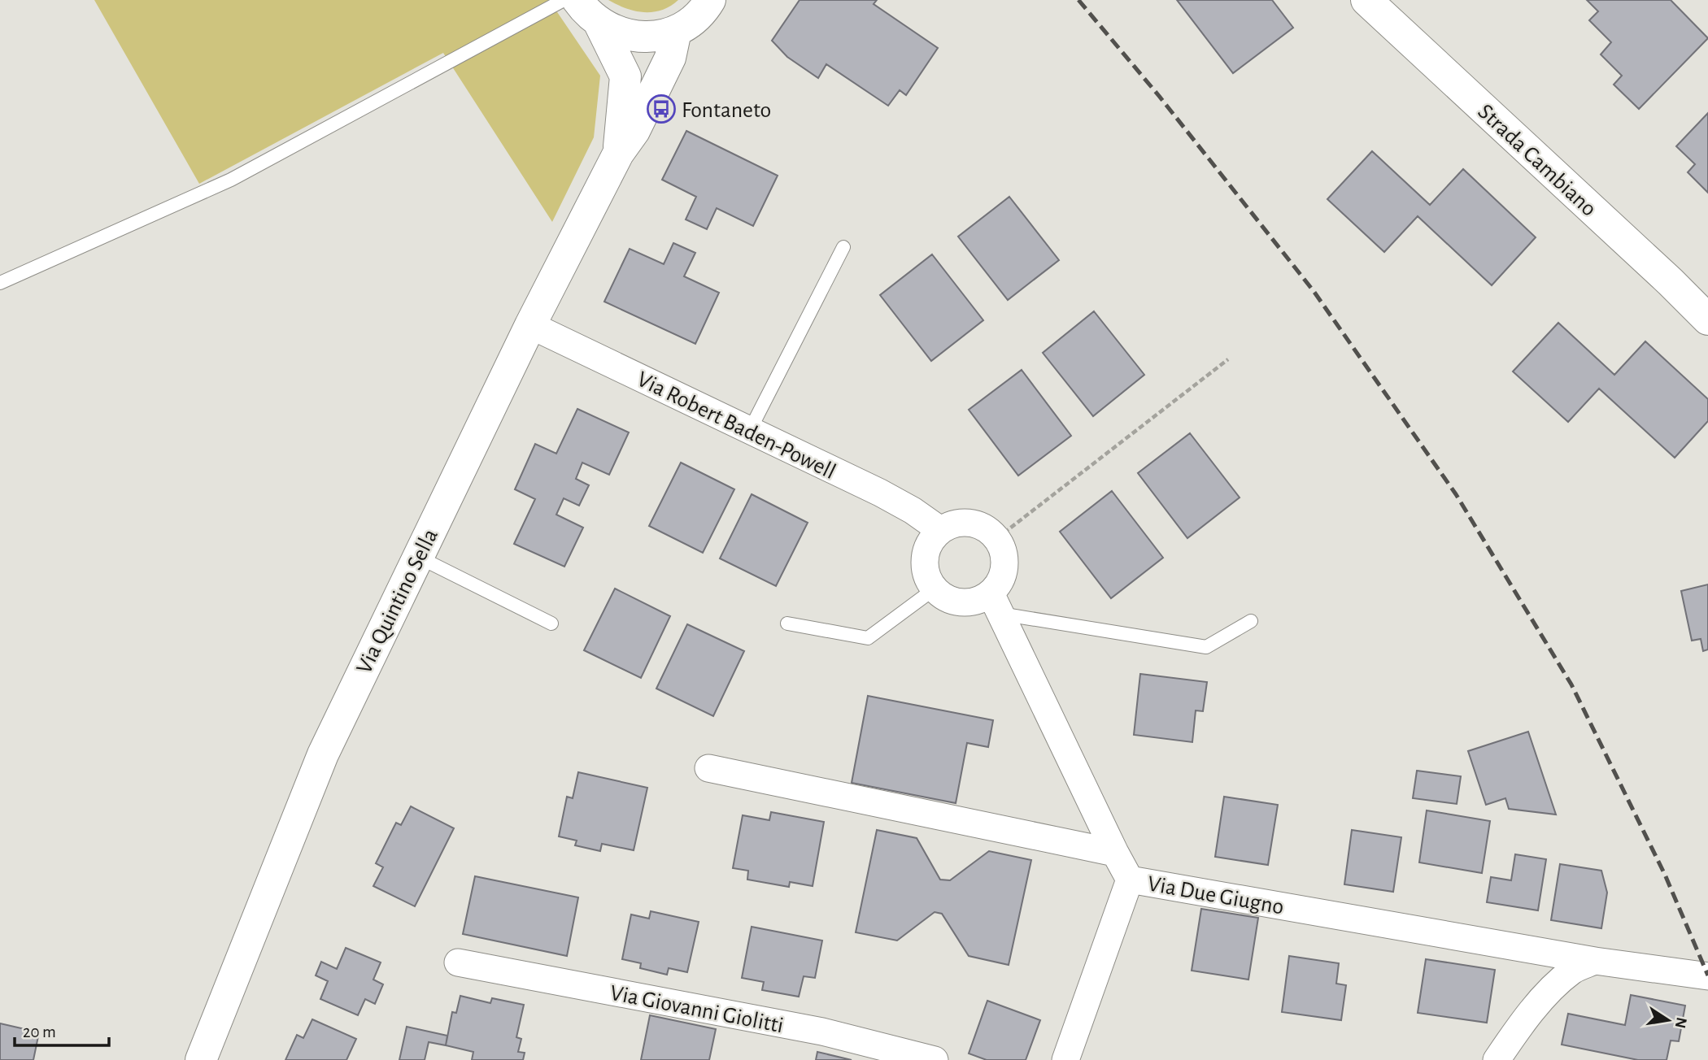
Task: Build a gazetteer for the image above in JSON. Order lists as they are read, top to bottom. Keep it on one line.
{"streets":{"street":["Strada Cambiano","Via Robert Baden-Powell","Via Quintino Sella","Via Due Giugno","Via Giovanni Giolitti"]},"crossings":[["Via Robert Baden-Powell","Via Quintino Sella"]],"places":{"bus stop":["Fontaneto"]},"scale_bar":"20 m","north":"right"}
